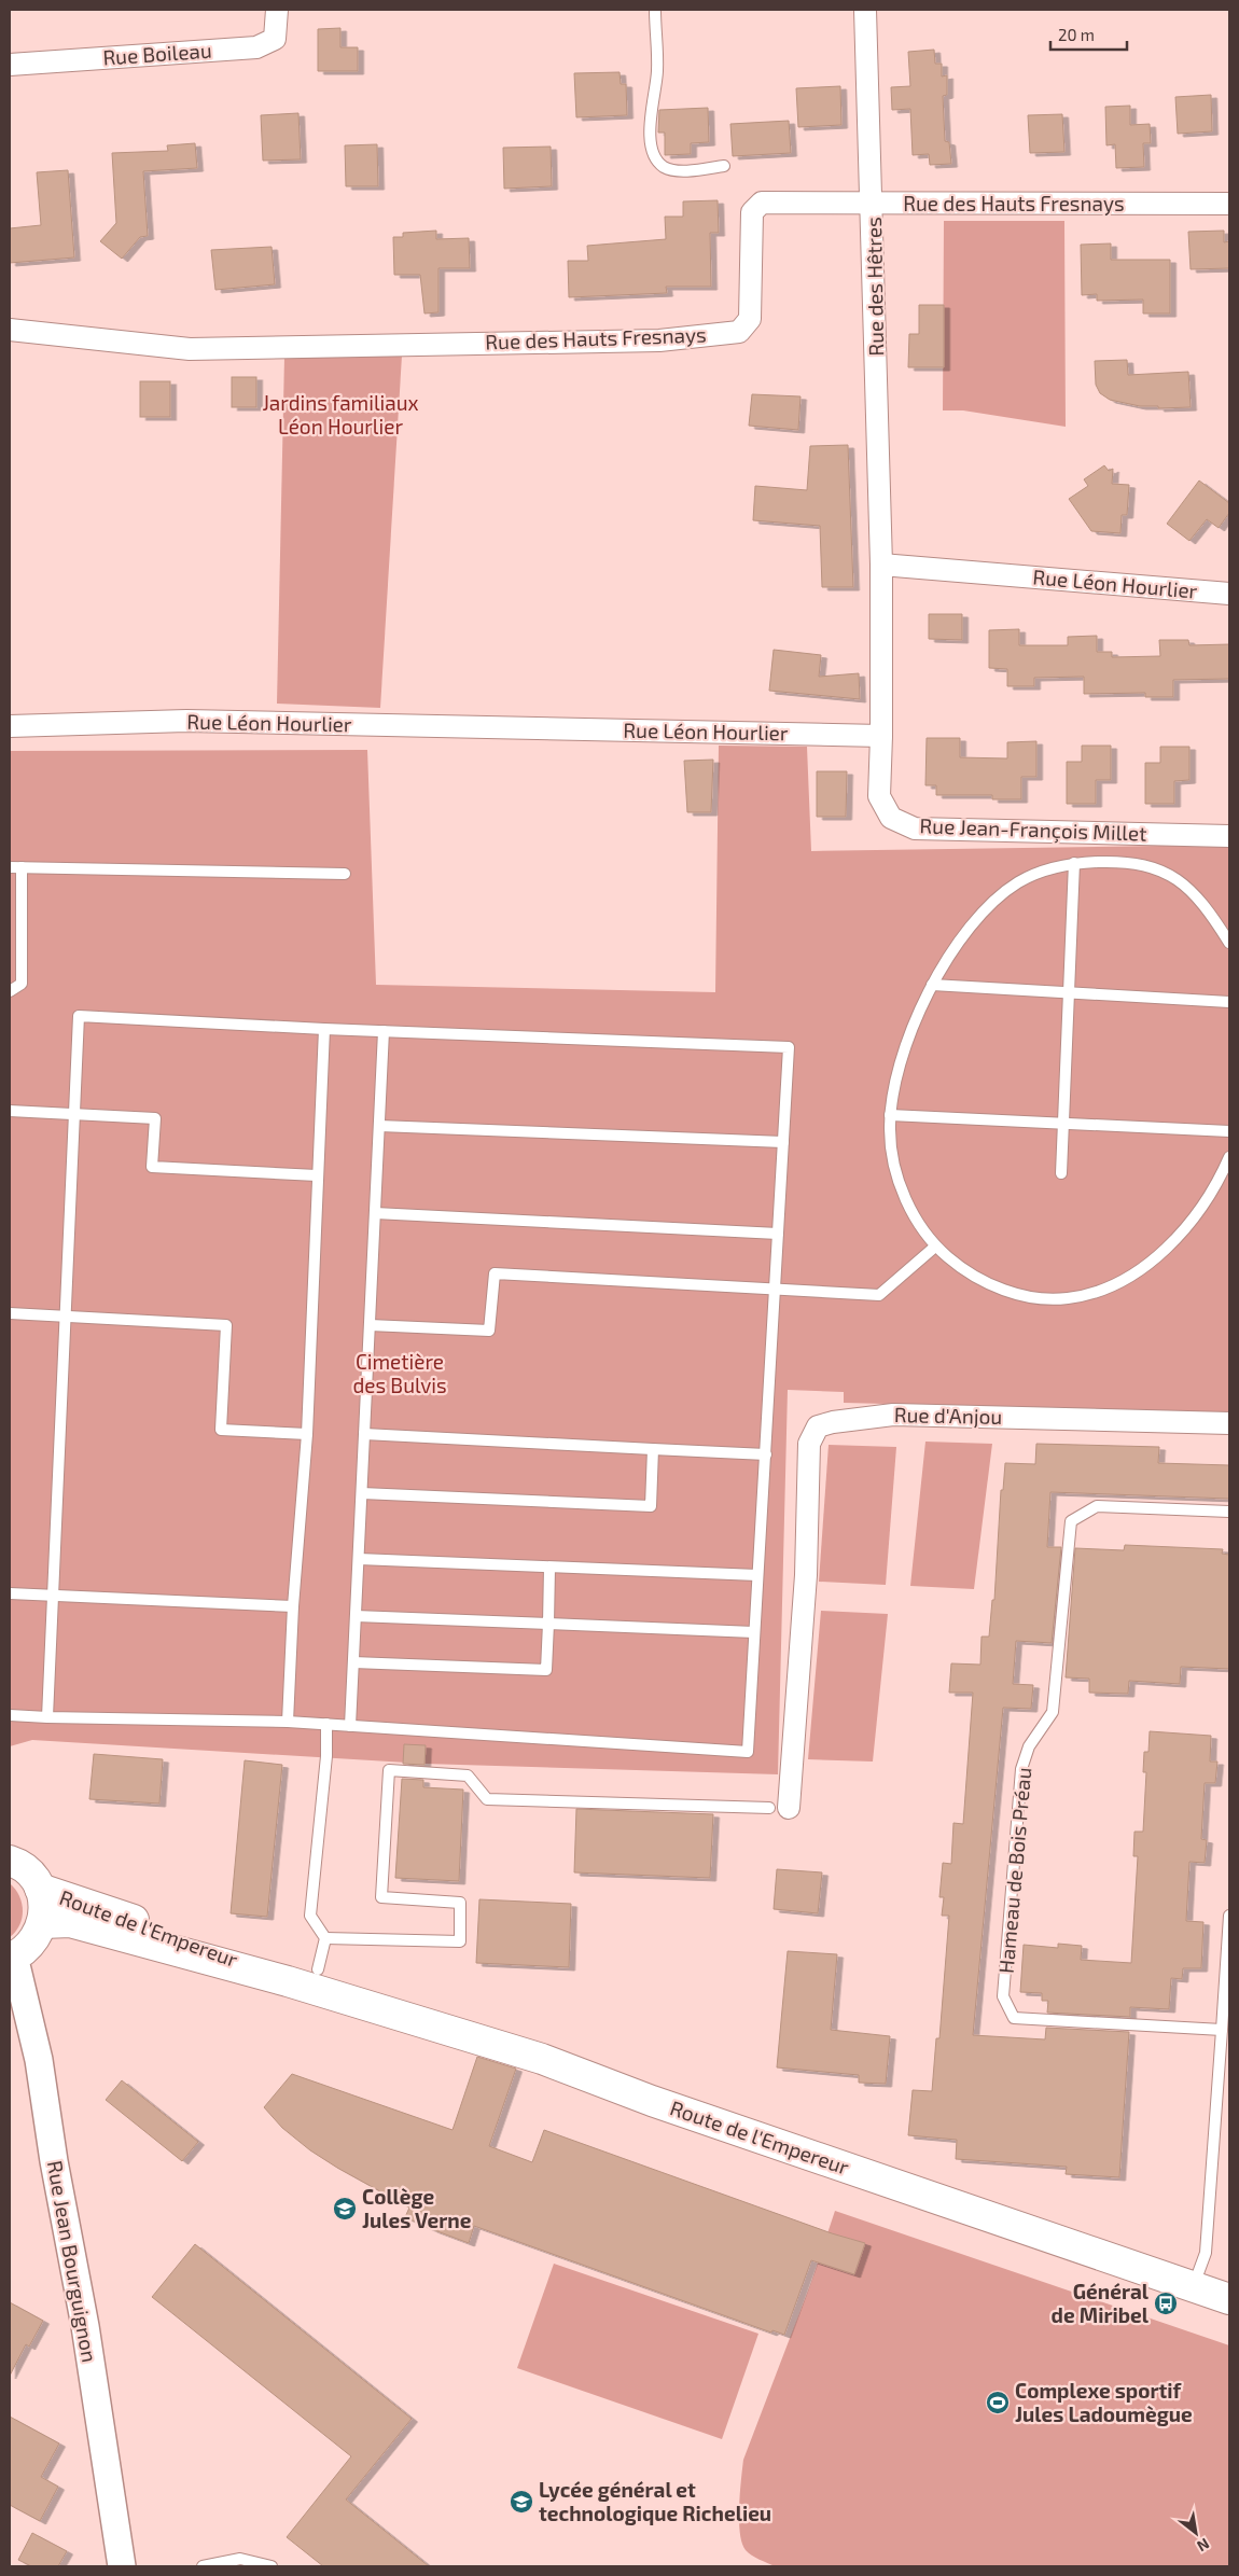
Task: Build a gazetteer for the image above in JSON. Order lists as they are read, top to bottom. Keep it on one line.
{"streets":{"main road":["Route de l'Empereur"],"street":["Rue Boileau","Rue des Hauts Fresnays","Rue des Hêtres","Rue Léon Hourlier","Rue Jean-François Millet","Rue d'Anjou","Rue Jean Bourguignon"],"lane":["Hameau de Bois Préau"]},"crossings":[["Rue des Hauts Fresnays","Rue des Hêtres"],["Rue des Hêtres","Rue Léon Hourlier"],["Rue Léon Hourlier","Rue Jean-François Millet"]],"parks":["Jardins familiaux Léon Hourlier","Cimetière des Bulvis"],"places":{"school or university":["Collège Jules Verne","Lycée général et technologique Richelieu"],"bus stop":["Général de Miribel"],"sports":["Complexe sportif Jules Ladoumègue"]},"scale_bar":"20 m","north":"bottom right"}
